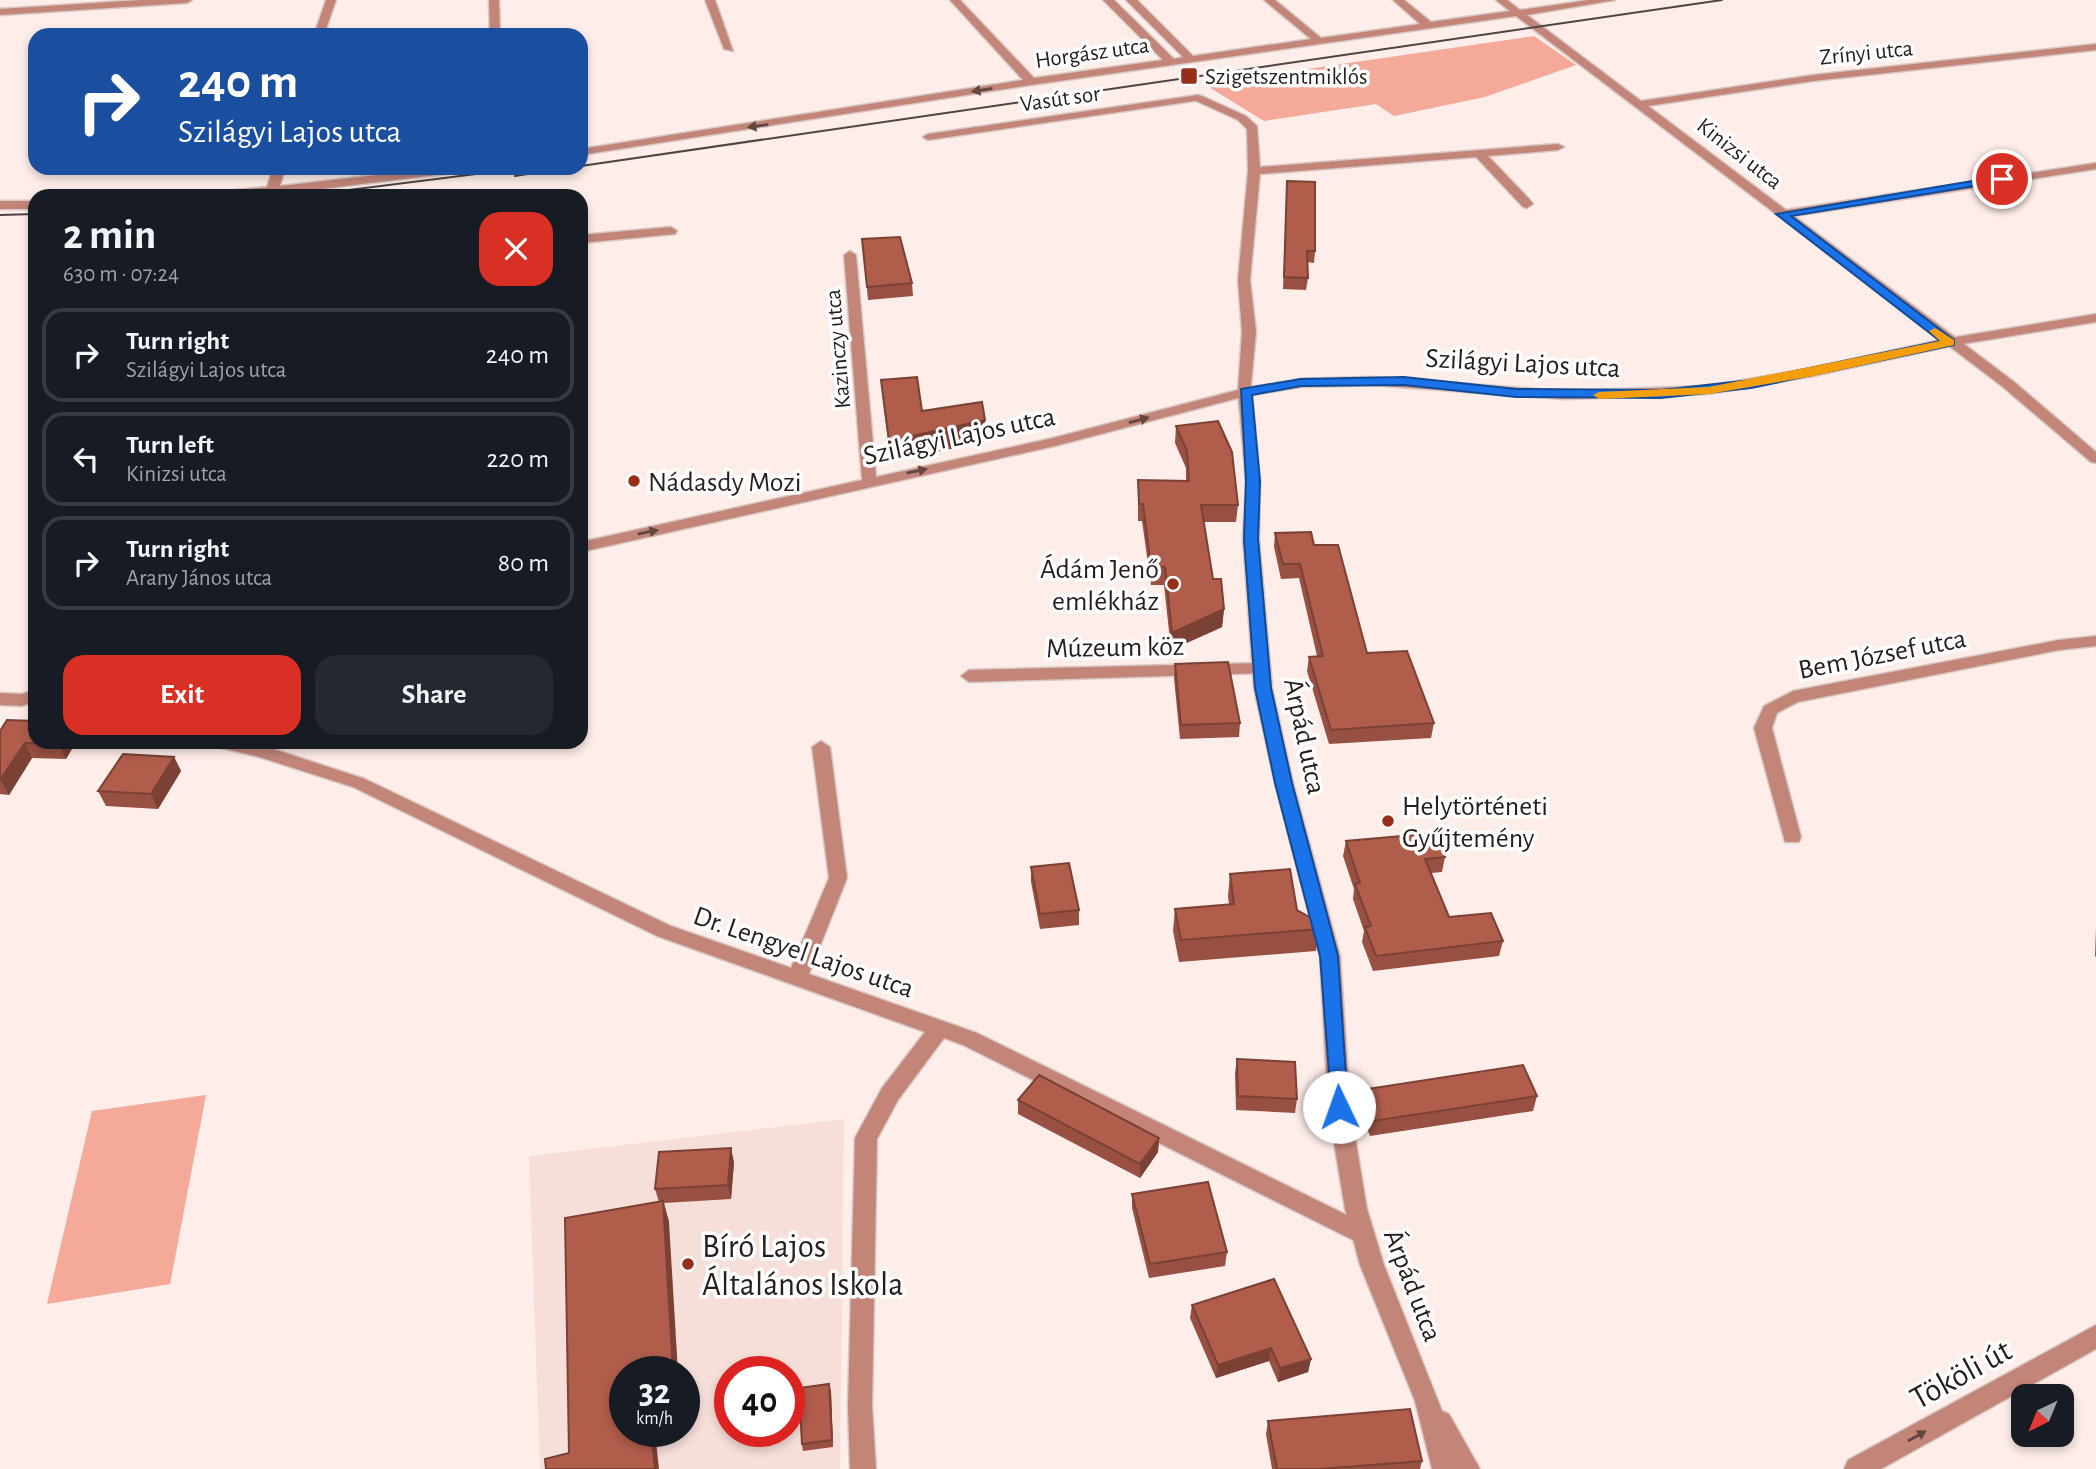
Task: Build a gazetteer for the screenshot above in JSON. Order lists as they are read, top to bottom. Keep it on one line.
{"streets":{"street":["Horgász utca","Zrínyi utca","Kinizsi utca","Kazinczy utca","Szilágyi Lajos utca","Múzeum köz","Bem József utca","Árpád utca","Dr. Lengyel Lajos utca","Tököli út"],"lane":["Vasút sor"]},"crossings":[["Horgász utca","Kinizsi utca"],["Zrínyi utca","Kinizsi utca"],["Vasút sor","Árpád utca"],["Kinizsi utca","Szilágyi Lajos utca"],["Kazinczy utca","Szilágyi Lajos utca"],["Szilágyi Lajos utca","Árpád utca"],["Múzeum köz","Árpád utca"],["Árpád utca","Dr. Lengyel Lajos utca"]],"one_way":["Horgász utca","Szilágyi Lajos utca","Tököli út"],"places":{"transit":["Szigetszentmiklós"],"other":["Nádasdy Mozi","Ádám Jenő emlékház","Helytörténeti Gyűjtemény","Bíró Lajos Általános Iskola"]},"north":"bottom left","page":{"turn":["240 m","Szilágyi Lajos utca"],"heading":["2 min","630 m · 07:24"],"list":[{"name":"Turn right","note":"Szilágyi Lajos utca","value":"240 m"},{"name":"Turn left","note":"Kinizsi utca","value":"220 m"},{"name":"Turn right","note":"Arany János utca","value":"80 m"}],"buttons":["Exit","Share"],"speed":"32 km/h","limit":"40"}}
